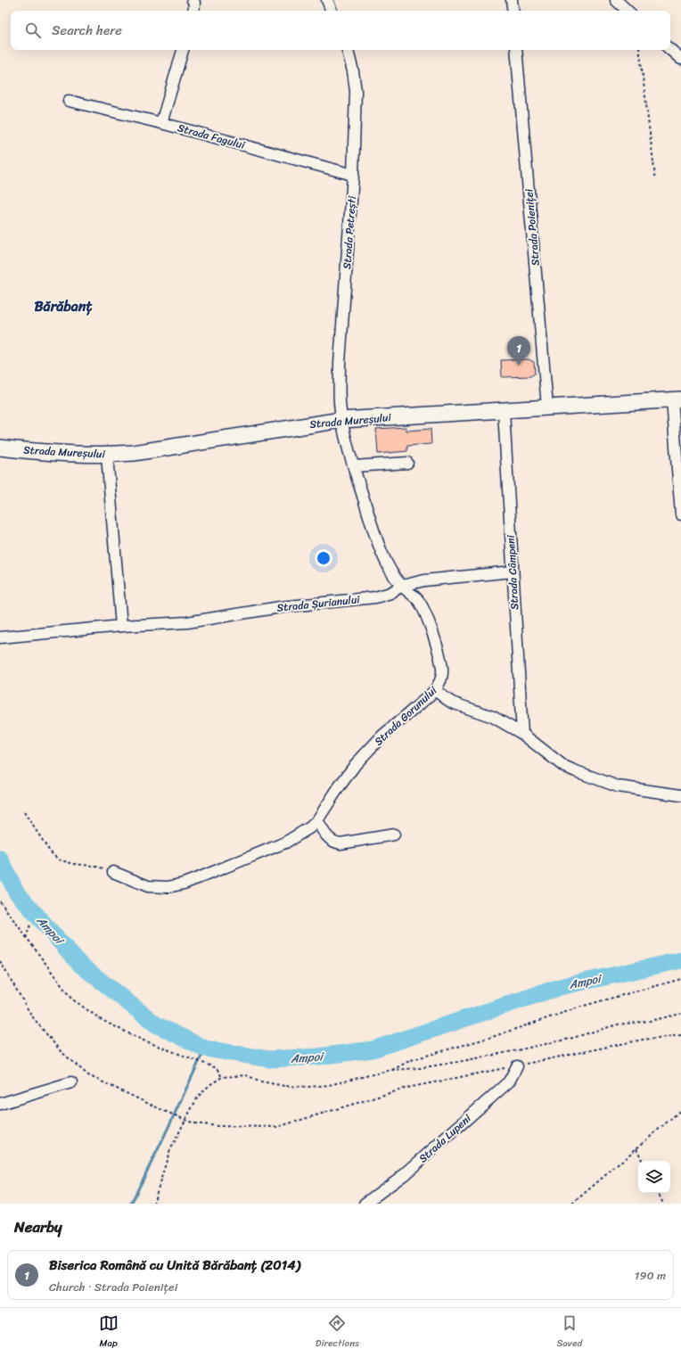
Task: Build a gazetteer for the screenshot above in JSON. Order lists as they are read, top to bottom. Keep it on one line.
{"streets":{"street":["Strada Fagului","Strada Poieniței","Strada Petrești","Strada Mureșului","Strada Câmpeni","Strada Șurianului","Strada Gorunului","Strada Lupeni"]},"crossings":[["Strada Fagului","Strada Petrești"],["Strada Poieniței","Strada Mureșului"],["Strada Petrești","Strada Mureșului"],["Strada Petrești","Strada Gorunului"],["Strada Mureșului","Strada Câmpeni"],["Strada Mureșului","Strada Gorunului"],["Strada Câmpeni","Strada Șurianului"],["Strada Șurianului","Strada Gorunului"]],"districts":["Bărăbanț"],"water":["Ampoi"],"page":{"search":"Search here","pins":"1","heading":"Nearby","list":[{"mark":"1","name":"Biserica Română cu Unită Bărăbanț (2014)","note":"Church · Strada Poieniței","value":"190 m"}],"nav":["Map","Directions","Saved"]}}
